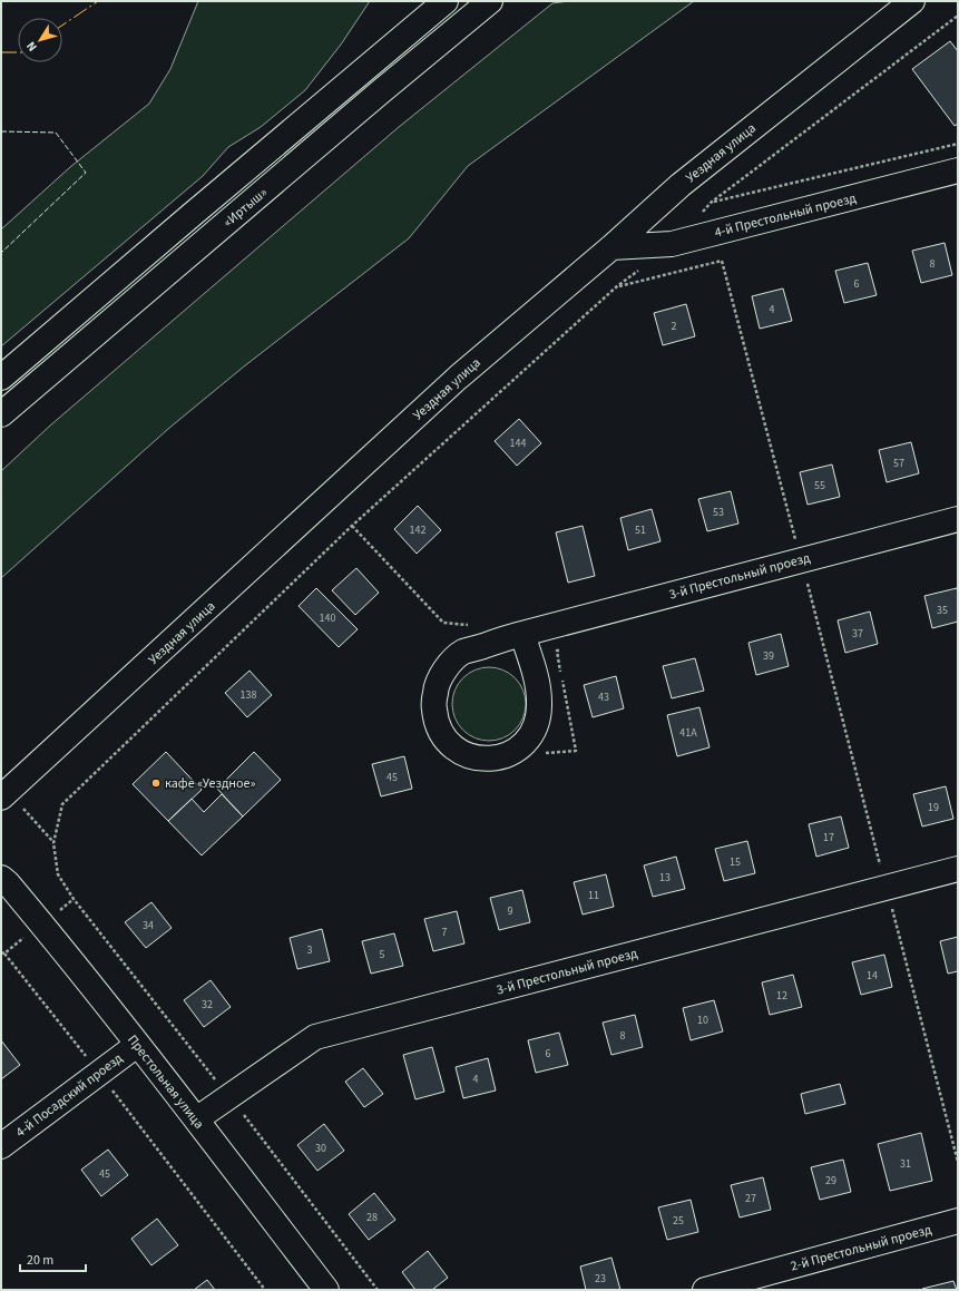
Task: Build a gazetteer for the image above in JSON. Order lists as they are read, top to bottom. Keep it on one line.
{"streets":{"main road":["Уездная улица","«Иртыш»","4-й Престольный проезд","3-й Престольный проезд","Престольная улица","4-й Посадский проезд","2-й Престольный проезд"]},"crossings":[["Уездная улица","4-й Престольный проезд"],["3-й Престольный проезд","Престольная улица"],["Престольная улица","4-й Посадский проезд"]],"places":["кафе «Уездное»"],"house_numbers":["8","6","4","2","144","57","55","53","142","51","35","140","37","39","138","43","41А","45","19","17","15","13","11","9","34","7","3","5","14","12","32","10","8","6","4","30","31","45","29","27","28","25","23"],"scale_bar":"20 m","north":"bottom left"}
